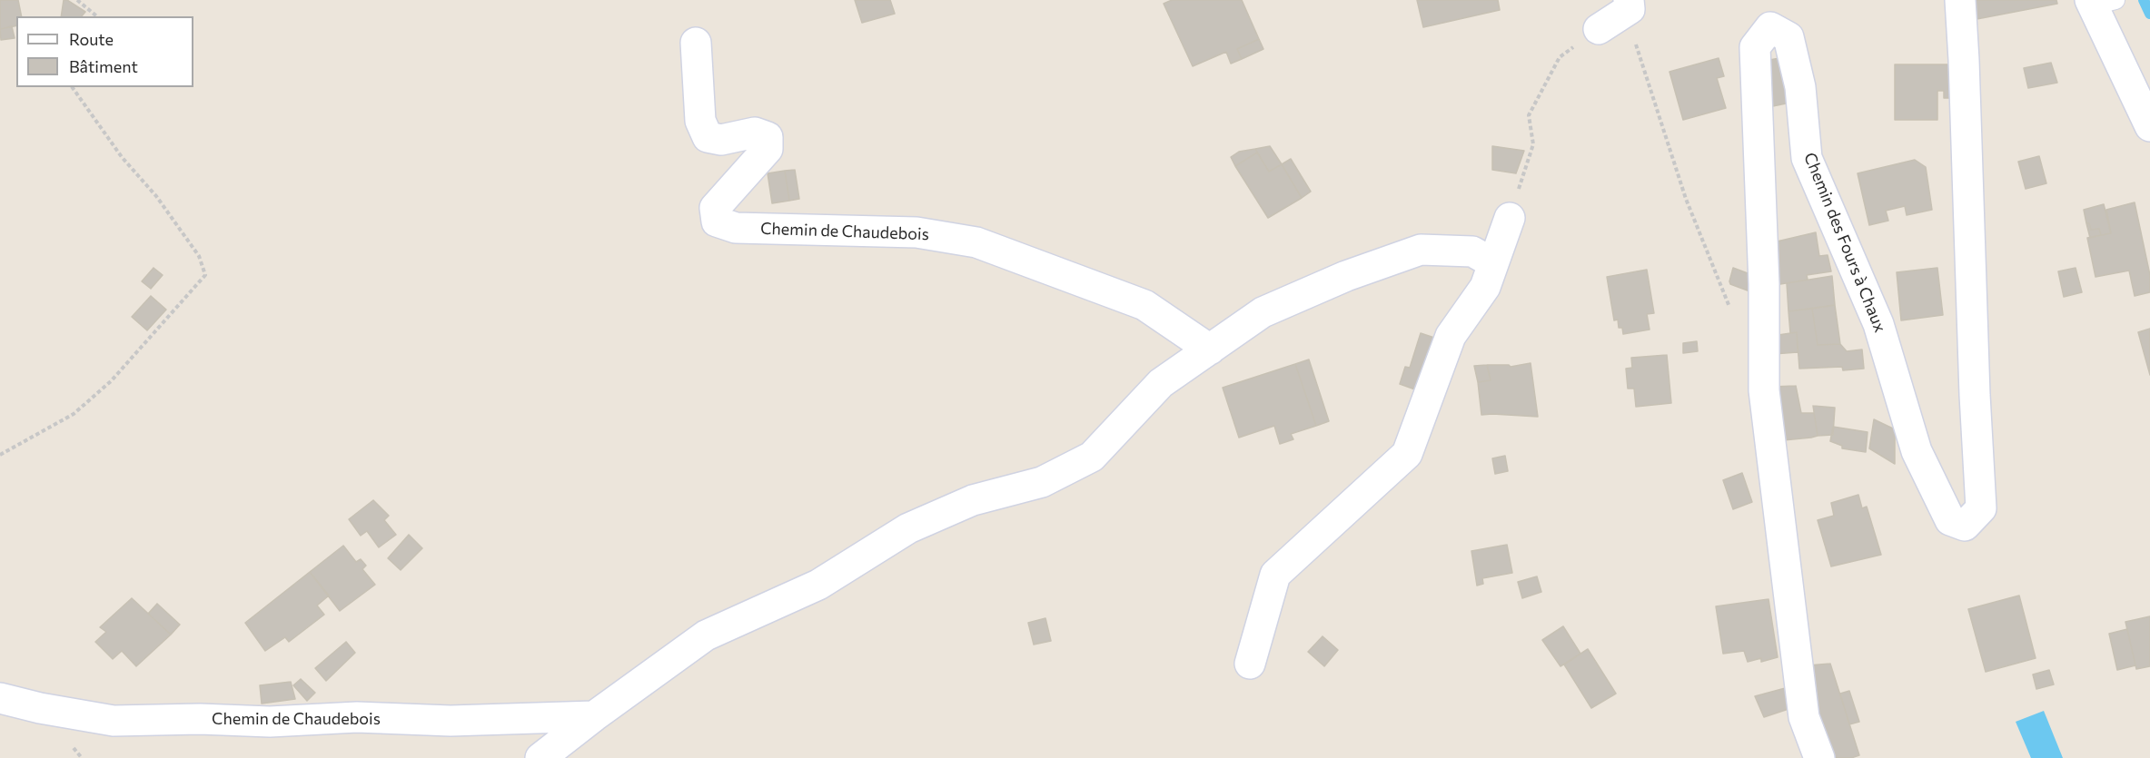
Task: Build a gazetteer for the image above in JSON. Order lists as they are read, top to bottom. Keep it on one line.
{"streets":{"street":["Chemin de Chaudebois","Chemin des Fours à Chaux"]},"legend":["Route","Bâtiment"]}
